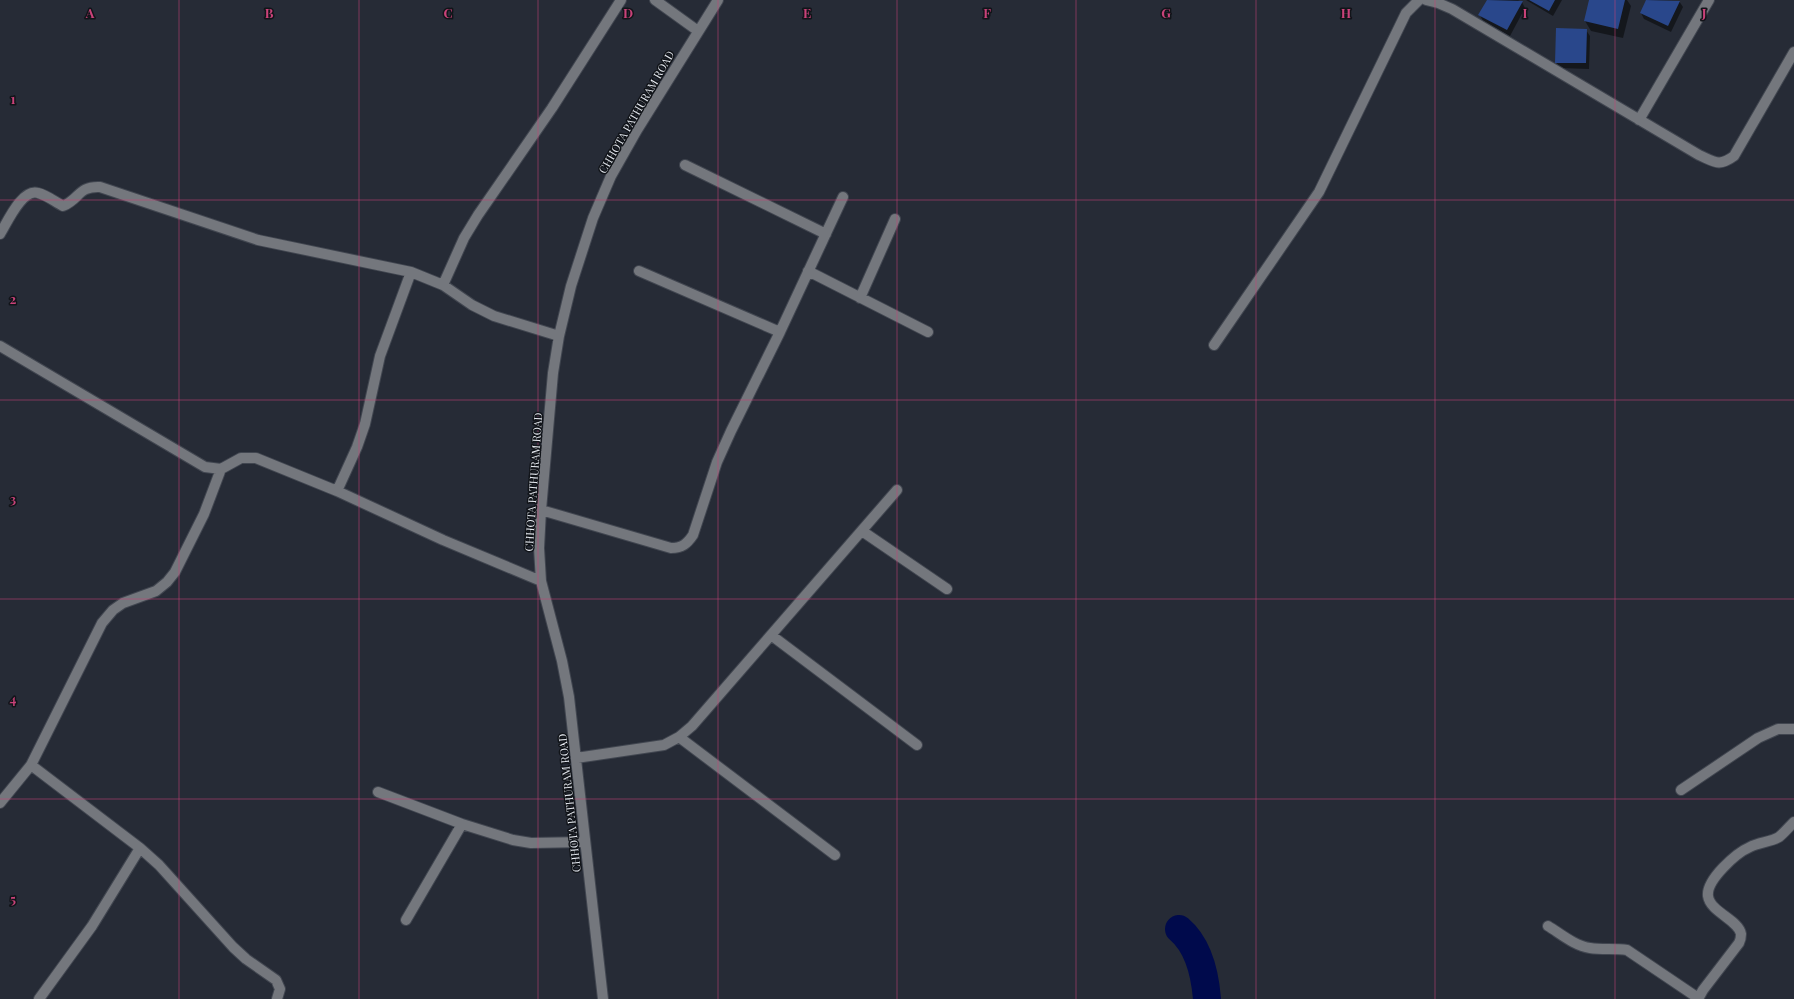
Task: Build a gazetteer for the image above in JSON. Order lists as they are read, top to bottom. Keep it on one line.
{"streets":{"street":["CHHOTA PATHURAM ROAD"]},"grid":{"columns":["A","B","C","D","E","F","G","H","I","J"],"rows":["1","2","3","4","5"]}}
